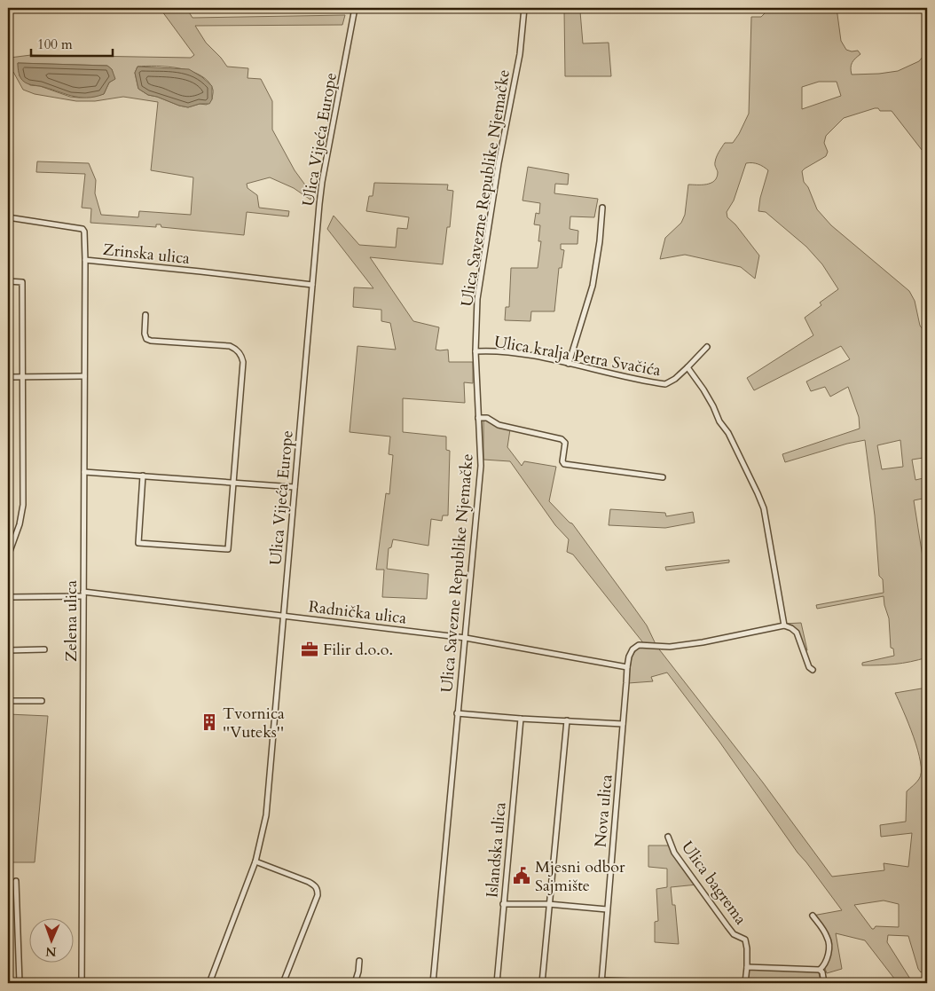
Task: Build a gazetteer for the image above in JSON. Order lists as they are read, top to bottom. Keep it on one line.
{"streets":{"street":["Ulica Vijeća Europe","Ulica Savezne Republike Njemačke","Zrinska ulica","Ulica kralja Petra Svačića","Radnička ulica","Zelena ulica","Nova ulica","Islandska ulica","Ulica bagrema"]},"crossings":[["Ulica Vijeća Europe","Zrinska ulica"],["Ulica Vijeća Europe","Radnička ulica"],["Ulica Savezne Republike Njemačke","Ulica kralja Petra Svačića"],["Ulica Savezne Republike Njemačke","Radnička ulica"],["Zrinska ulica","Zelena ulica"],["Radnička ulica","Zelena ulica"],["Radnička ulica","Nova ulica"]],"places":{"office":["Filir d.o.o."],"building":["Tvornica ''Vuteks''"],"public building":["Mjesni odbor Sajmište"]},"scale_bar":"100 m","north":"bottom"}
